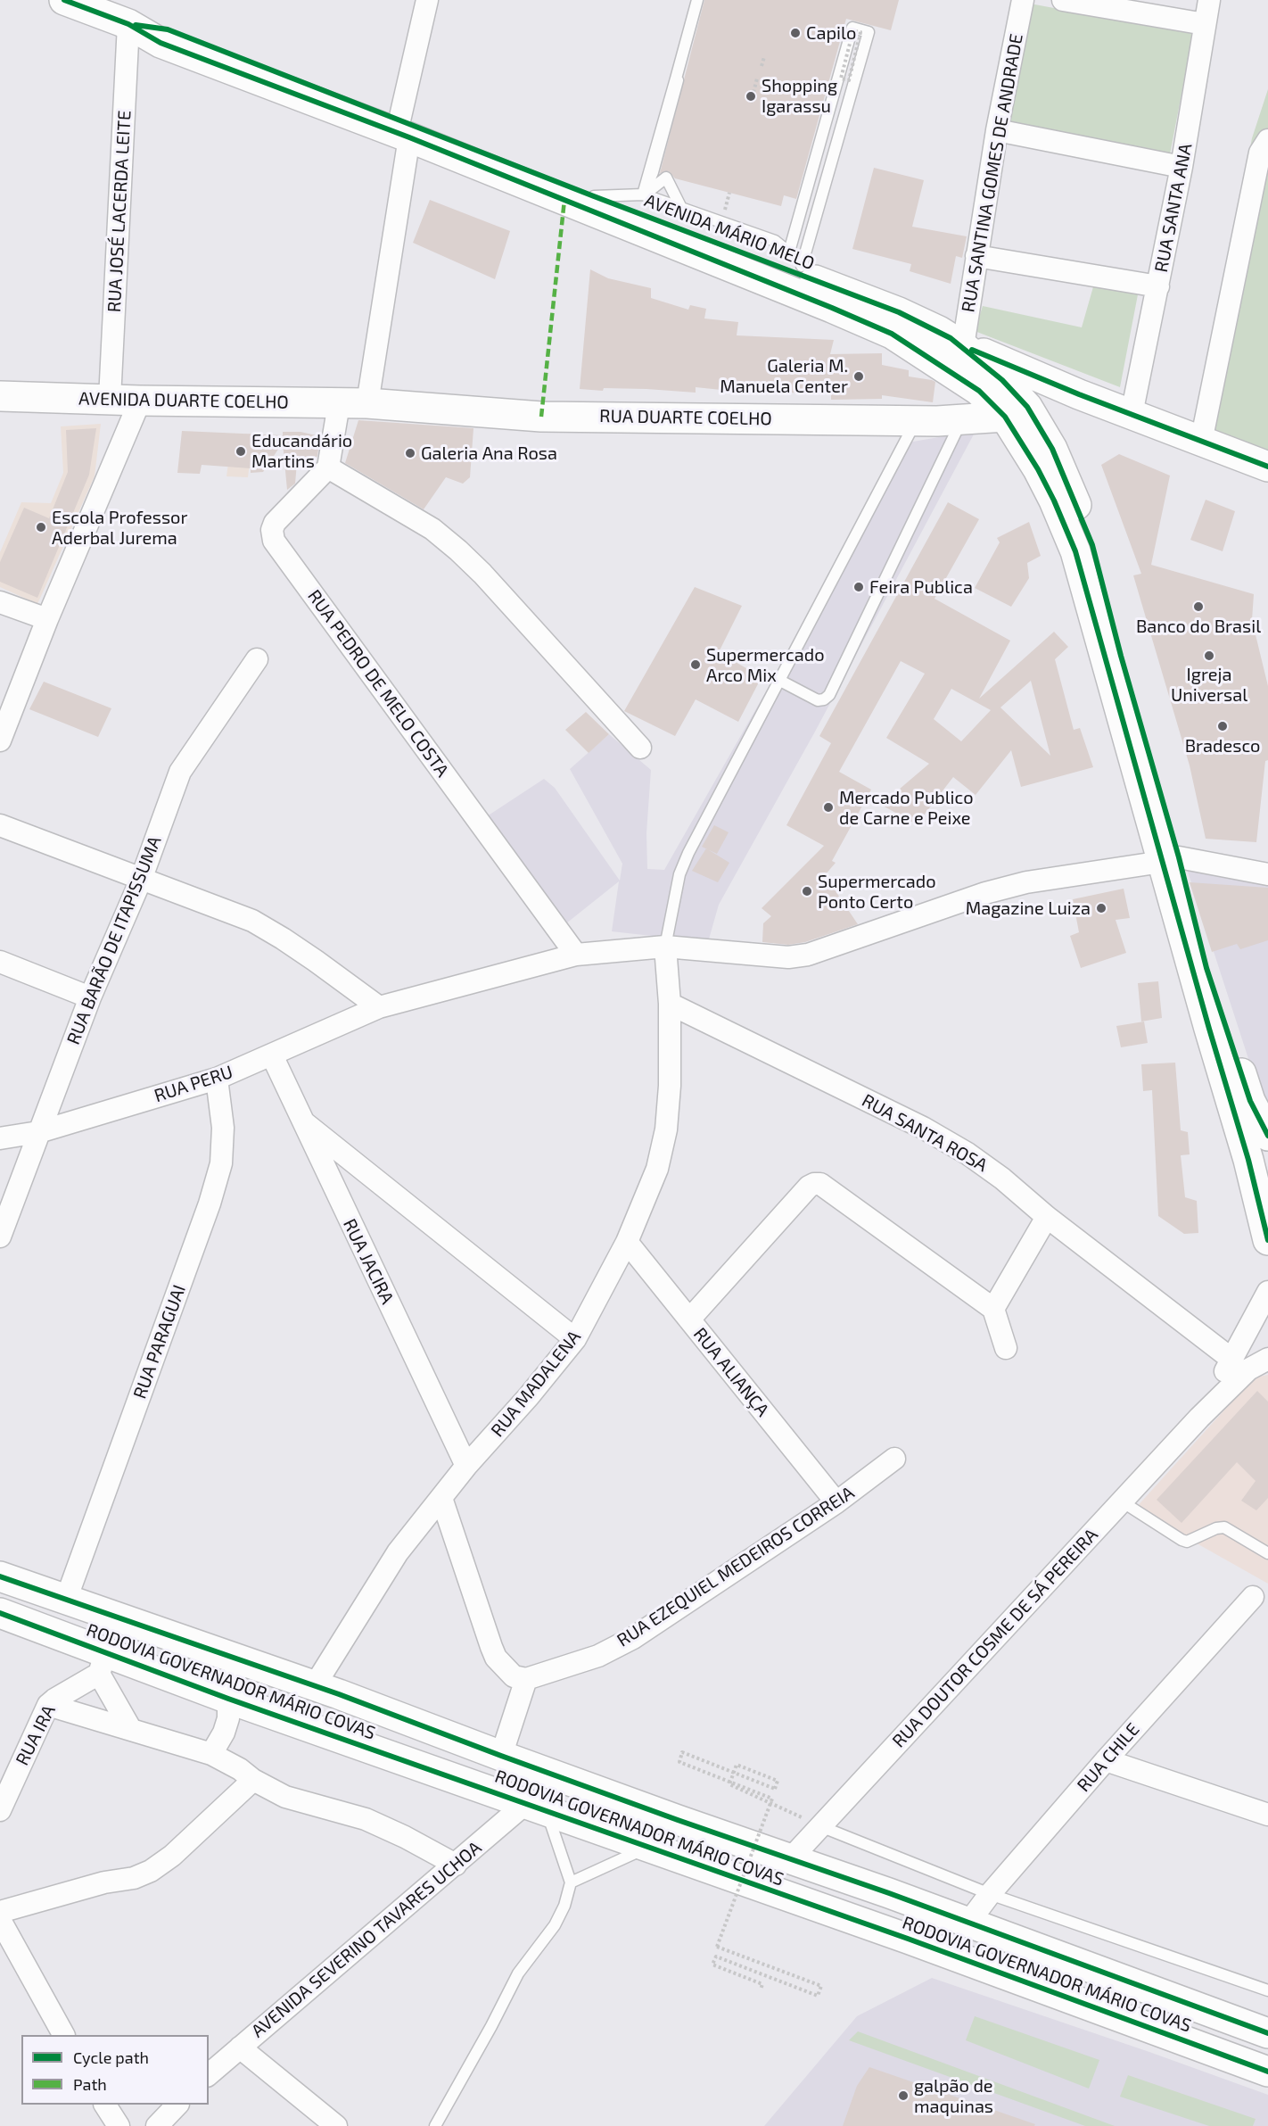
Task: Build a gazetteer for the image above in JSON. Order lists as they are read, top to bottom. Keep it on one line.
{"streets":{"main road":["AVENIDA MÁRIO MELO","AVENIDA DUARTE COELHO","RUA DUARTE COELHO","RODOVIA GOVERNADOR MÁRIO COVAS"],"street":["RUA SANTINA GOMES DE ANDRADE","RUA SANTA ANA","RUA JOSÉ LACERDA LEITE","RUA PEDRO DE MELO COSTA","RUA BARÃO DE ITAPISSUMA","RUA PERU","RUA SANTA ROSA","RUA JACIRA","RUA PARAGUAI","RUA ALIANÇA","RUA MADALENA","RUA EZEQUIEL MEDEIROS CORREIA","RUA DOUTOR COSME DE SÁ PEREIRA","RUA IRA","RUA CHILE","AVENIDA SEVERINO TAVARES UCHOA"]},"crossings":[["RUA SANTINA GOMES DE ANDRADE","AVENIDA MÁRIO MELO"],["RUA JOSÉ LACERDA LEITE","AVENIDA MÁRIO MELO"],["RUA JOSÉ LACERDA LEITE","AVENIDA DUARTE COELHO"],["AVENIDA MÁRIO MELO","RUA DUARTE COELHO"],["AVENIDA DUARTE COELHO","RUA DUARTE COELHO"],["RUA PEDRO DE MELO COSTA","RUA PERU"],["RUA BARÃO DE ITAPISSUMA","RUA PERU"],["RUA PERU","RUA JACIRA"],["RUA PERU","RUA PARAGUAI"],["RUA PERU","RUA MADALENA"],["RUA SANTA ROSA","RUA MADALENA"],["RUA JACIRA","RUA MADALENA"],["RUA PARAGUAI","RODOVIA GOVERNADOR MÁRIO COVAS"],["RUA ALIANÇA","RUA MADALENA"],["RUA ALIANÇA","RUA EZEQUIEL MEDEIROS CORREIA"],["RUA MADALENA","RODOVIA GOVERNADOR MÁRIO COVAS"],["RUA DOUTOR COSME DE SÁ PEREIRA","RODOVIA GOVERNADOR MÁRIO COVAS"],["RODOVIA GOVERNADOR MÁRIO COVAS","RUA IRA"],["RODOVIA GOVERNADOR MÁRIO COVAS","RUA CHILE"],["RODOVIA GOVERNADOR MÁRIO COVAS","AVENIDA SEVERINO TAVARES UCHOA"]],"places":["Capilo","Shopping Igarassu","Galeria M. Manuela Center","Educandário Martins","Galeria Ana Rosa","Escola Professor Aderbal Jurema","Feira Publica","Banco do Brasil","Igreja Universal","Supermercado Arco Mix","Bradesco","Mercado Publico de Carne e Peixe","Supermercado Ponto Certo","Magazine Luiza","galpão de maquinas"],"legend":["Cycle path","Path"]}
